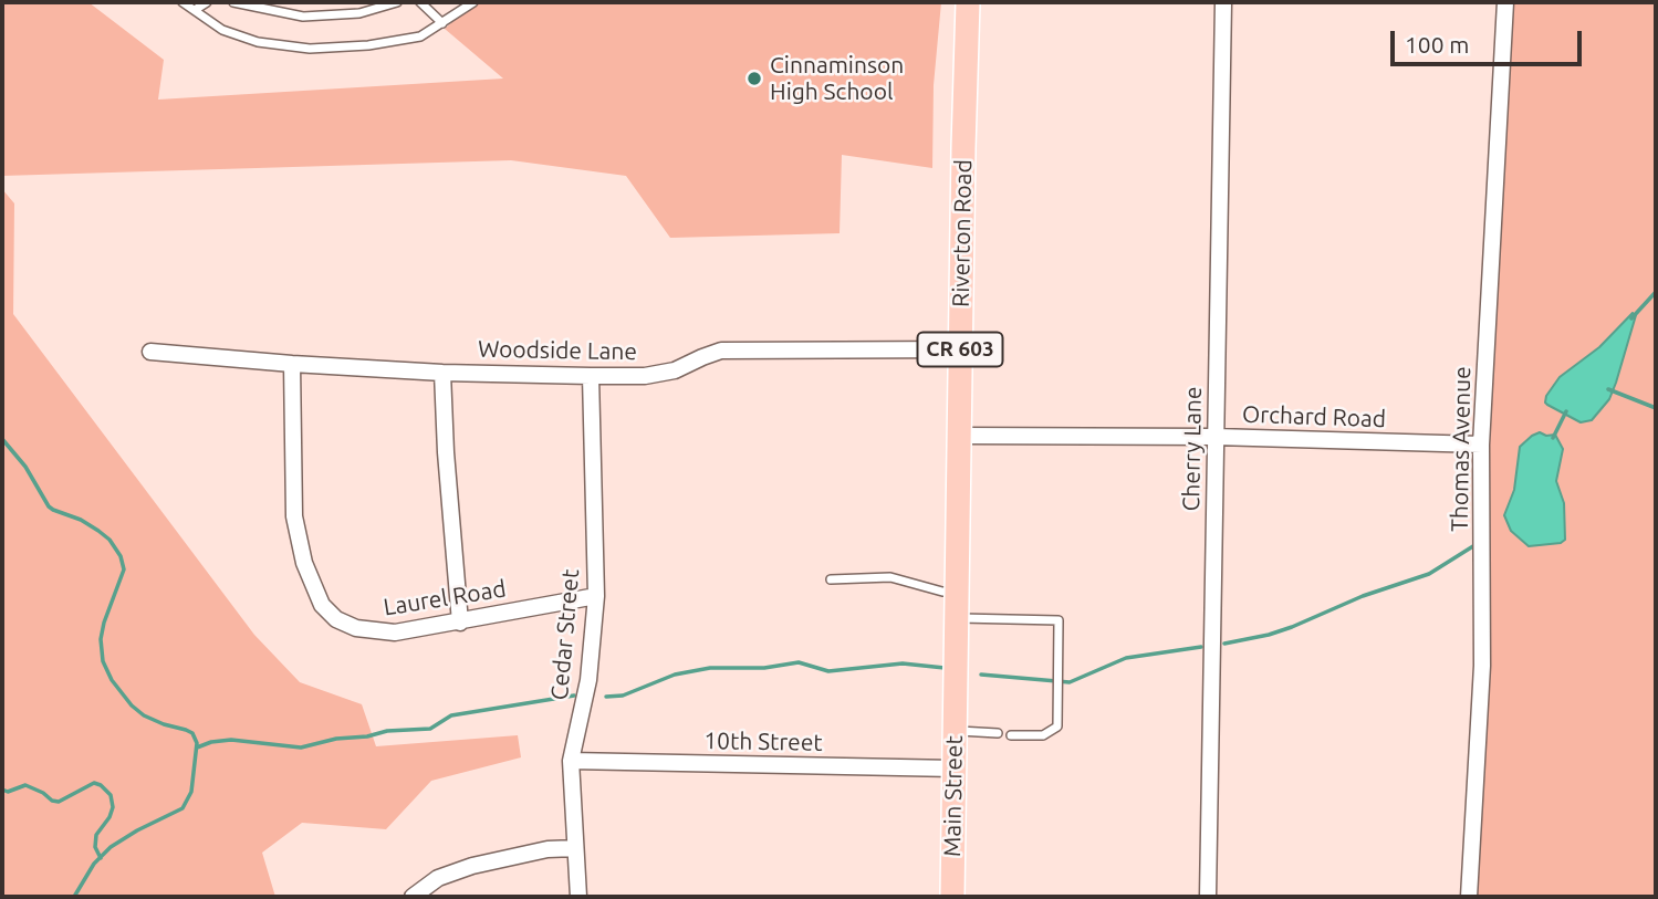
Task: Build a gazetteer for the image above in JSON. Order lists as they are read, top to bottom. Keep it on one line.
{"streets":{"main road":["Riverton Road","CR 603","Main Street"],"street":["Woodside Lane","Orchard Road","Cherry Lane","Thomas Avenue","Laurel Road","Cedar Street","10th Street"]},"crossings":[["Riverton Road","Woodside Lane"],["Riverton Road","Orchard Road"],["Riverton Road","Main Street"],["Woodside Lane","Laurel Road"],["Woodside Lane","Cedar Street"],["Orchard Road","Cherry Lane"],["Orchard Road","Thomas Avenue"],["Laurel Road","Cedar Street"],["Cedar Street","10th Street"],["10th Street","Main Street"]],"places":["Cinnaminson High School"],"scale_bar":"100 m"}
